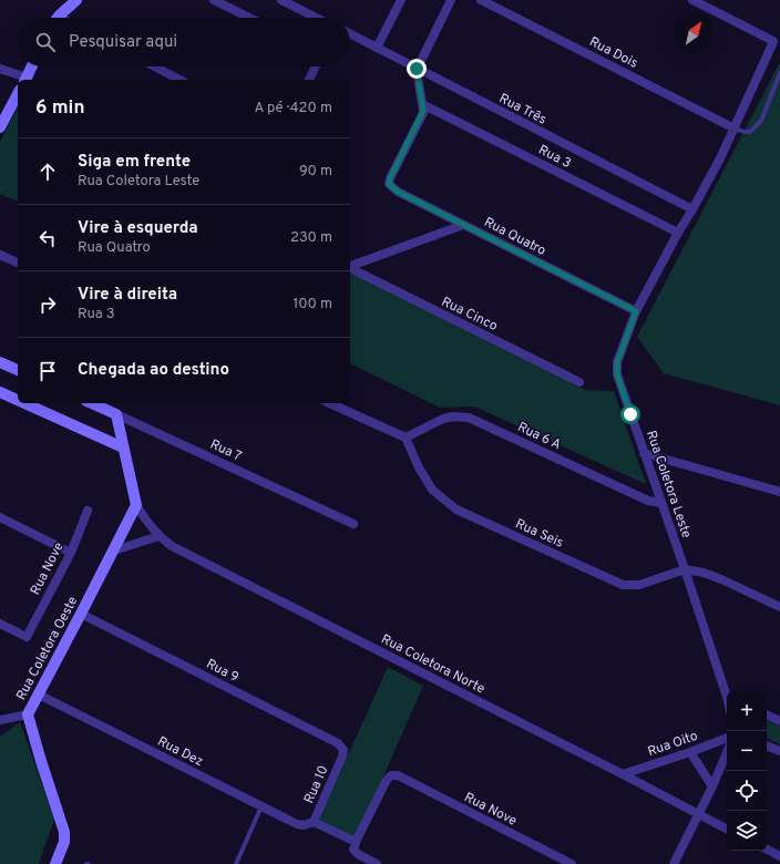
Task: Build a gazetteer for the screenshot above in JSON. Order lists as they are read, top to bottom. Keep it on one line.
{"streets":{"street":["Rua Dois","Rua Três","Rua 3","Rua Quatro","Rua Cinco","Rua 6 A","Rua 7","Rua Coletora Leste","Rua Seis","Rua Nove","Rua Coletora Oeste","Rua Coletora Norte","Rua 9","Rua Oito","Rua Dez","Rua 10"]},"crossings":[["Rua Dois","Rua Coletora Leste"],["Rua Três","Rua Coletora Leste"],["Rua 3","Rua Quatro"],["Rua 3","Rua Coletora Leste"],["Rua Quatro","Rua Cinco"],["Rua Quatro","Rua Coletora Leste"],["Rua 6 A","Rua Coletora Leste"],["Rua 6 A","Rua Seis"],["Rua Coletora Leste","Rua Seis"],["Rua Coletora Oeste","Rua Coletora Norte"],["Rua Coletora Oeste","Rua 9"],["Rua Coletora Oeste","Rua Dez"],["Rua Coletora Norte","Rua Oito"],["Rua 9","Rua 10"],["Rua Dez","Rua 10"]],"north":"top right","page":{"search":"Pesquisar aqui","heading":["6 min","A pé · 420 m"],"list":[["Siga em frente","Rua Coletora Leste","90 m"],["Vire à esquerda","Rua Quatro","230 m"],["Vire à direita","Rua 3","100 m"],"Chegada ao destino"],"map_buttons":["+","−"]}}
